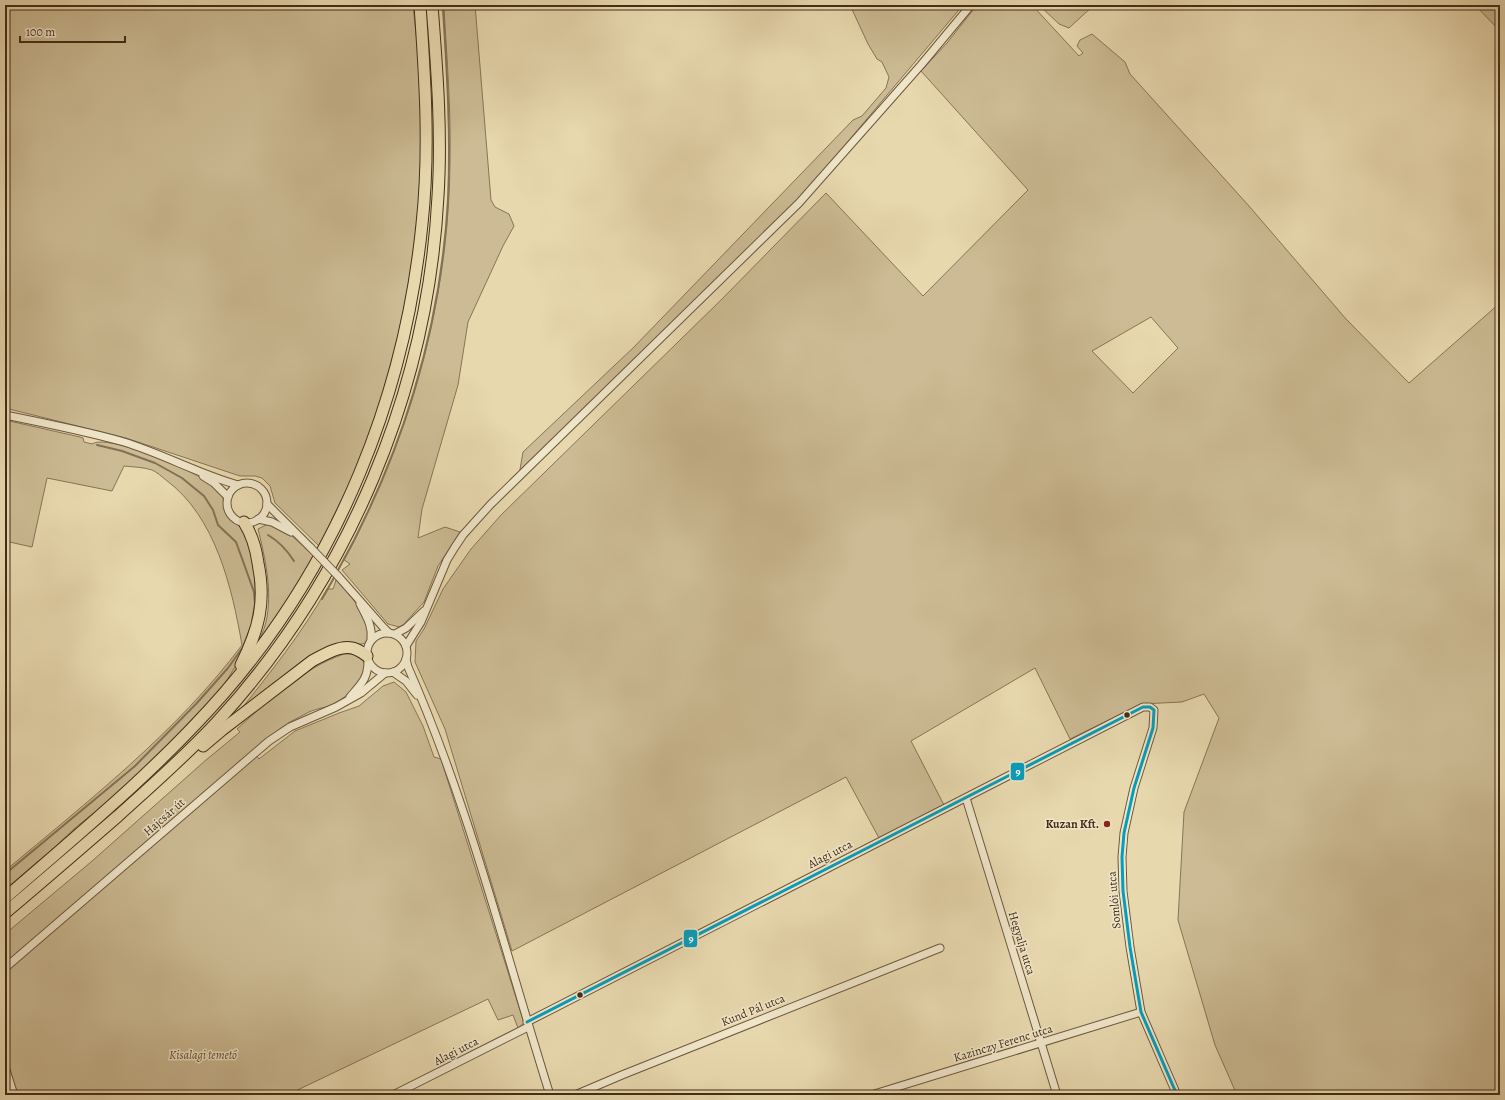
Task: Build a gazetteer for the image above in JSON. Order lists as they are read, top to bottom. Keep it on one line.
{"streets":{"street":["Hajcsár út","Alagi utca","Somlói utca","Hegyalja utca","Kund Pál utca","Kazinczy Ferenc utca"]},"crossings":[["Alagi utca","Somlói utca"],["Alagi utca","Hegyalja utca"],["Somlói utca","Kazinczy Ferenc utca"],["Hegyalja utca","Kazinczy Ferenc utca"]],"parks":["Kisalagi temető"],"places":["Kuzan Kft."],"lines":["transit line 9"],"scale_bar":"100 m"}
